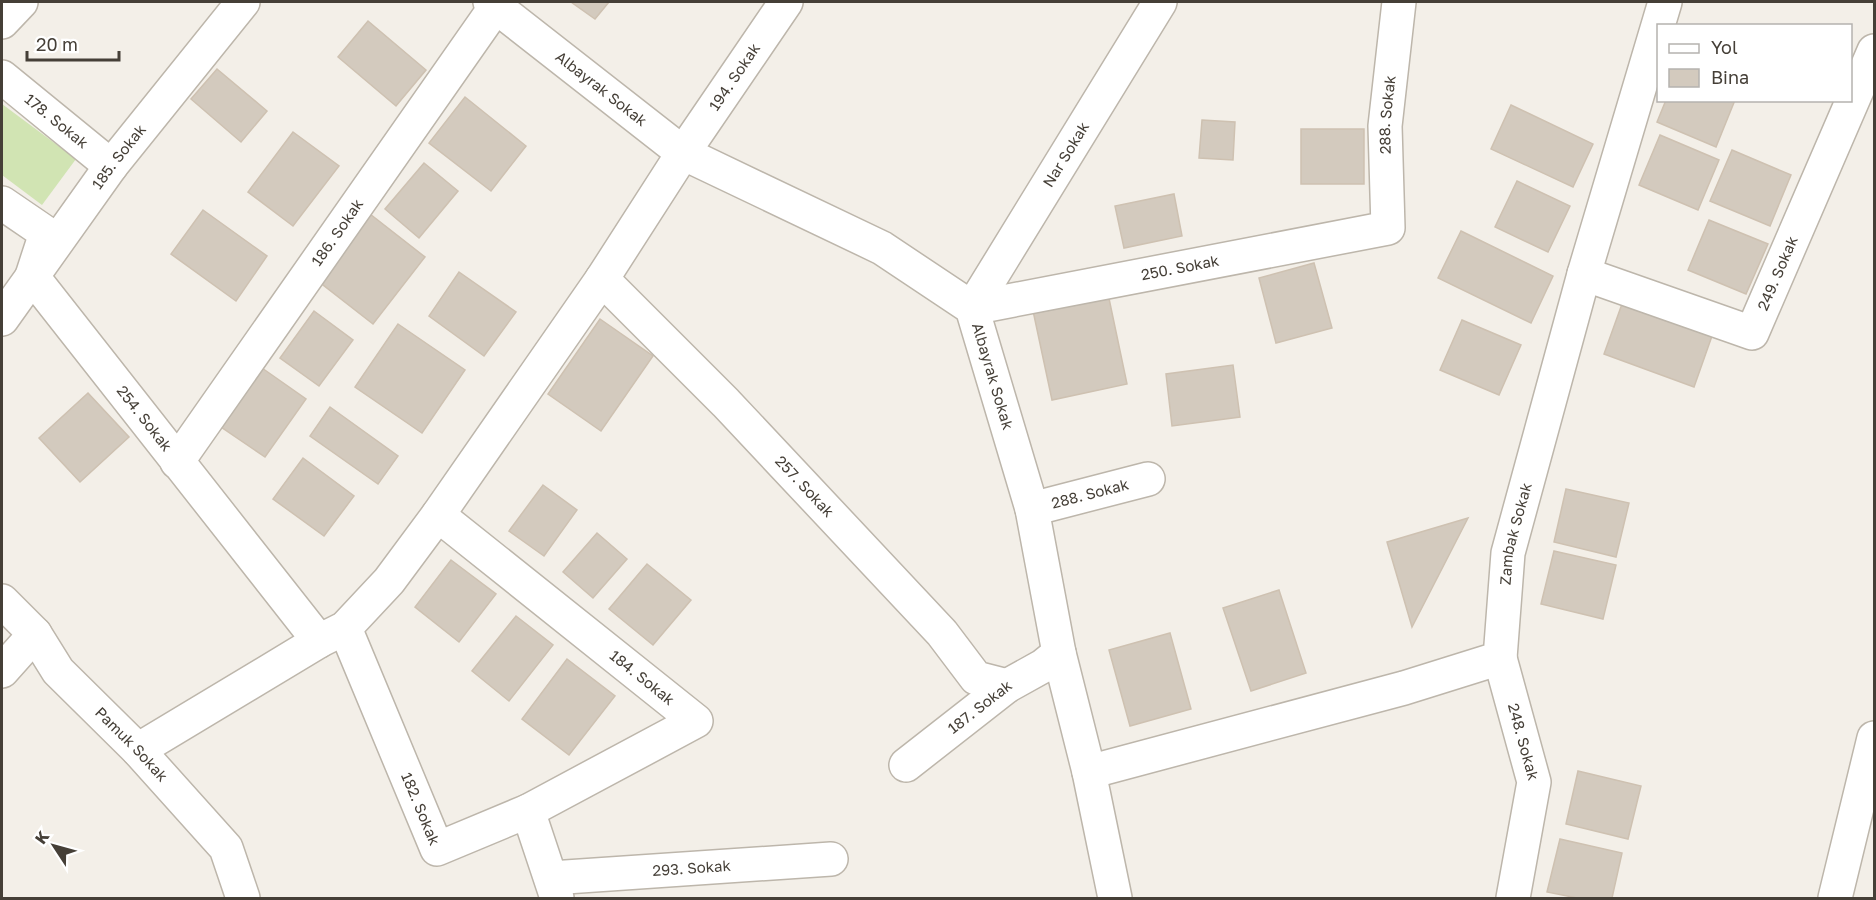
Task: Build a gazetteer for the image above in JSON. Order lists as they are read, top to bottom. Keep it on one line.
{"streets":{"street":["194. Sokak","Albayrak Sokak","288. Sokak","178. Sokak","Nar Sokak","185. Sokak","186. Sokak","250. Sokak","249. Sokak","254. Sokak","257. Sokak","Zambak Sokak","184. Sokak","187. Sokak","248. Sokak","Pamuk Sokak","182. Sokak","293. Sokak"]},"crossings":[["194. Sokak","Albayrak Sokak"],["194. Sokak","254. Sokak"],["194. Sokak","257. Sokak"],["194. Sokak","184. Sokak"],["194. Sokak","Pamuk Sokak"],["194. Sokak","182. Sokak"],["Albayrak Sokak","288. Sokak"],["Albayrak Sokak","Nar Sokak"],["Albayrak Sokak","186. Sokak"],["Albayrak Sokak","250. Sokak"],["Albayrak Sokak","187. Sokak"],["288. Sokak","250. Sokak"],["178. Sokak","185. Sokak"],["Nar Sokak","250. Sokak"],["185. Sokak","254. Sokak"],["186. Sokak","254. Sokak"],["249. Sokak","Zambak Sokak"],["254. Sokak","182. Sokak"],["257. Sokak","187. Sokak"],["Zambak Sokak","248. Sokak"],["184. Sokak","182. Sokak"]],"legend":["Yol","Bina"],"scale_bar":"20 m","north":"top left"}
